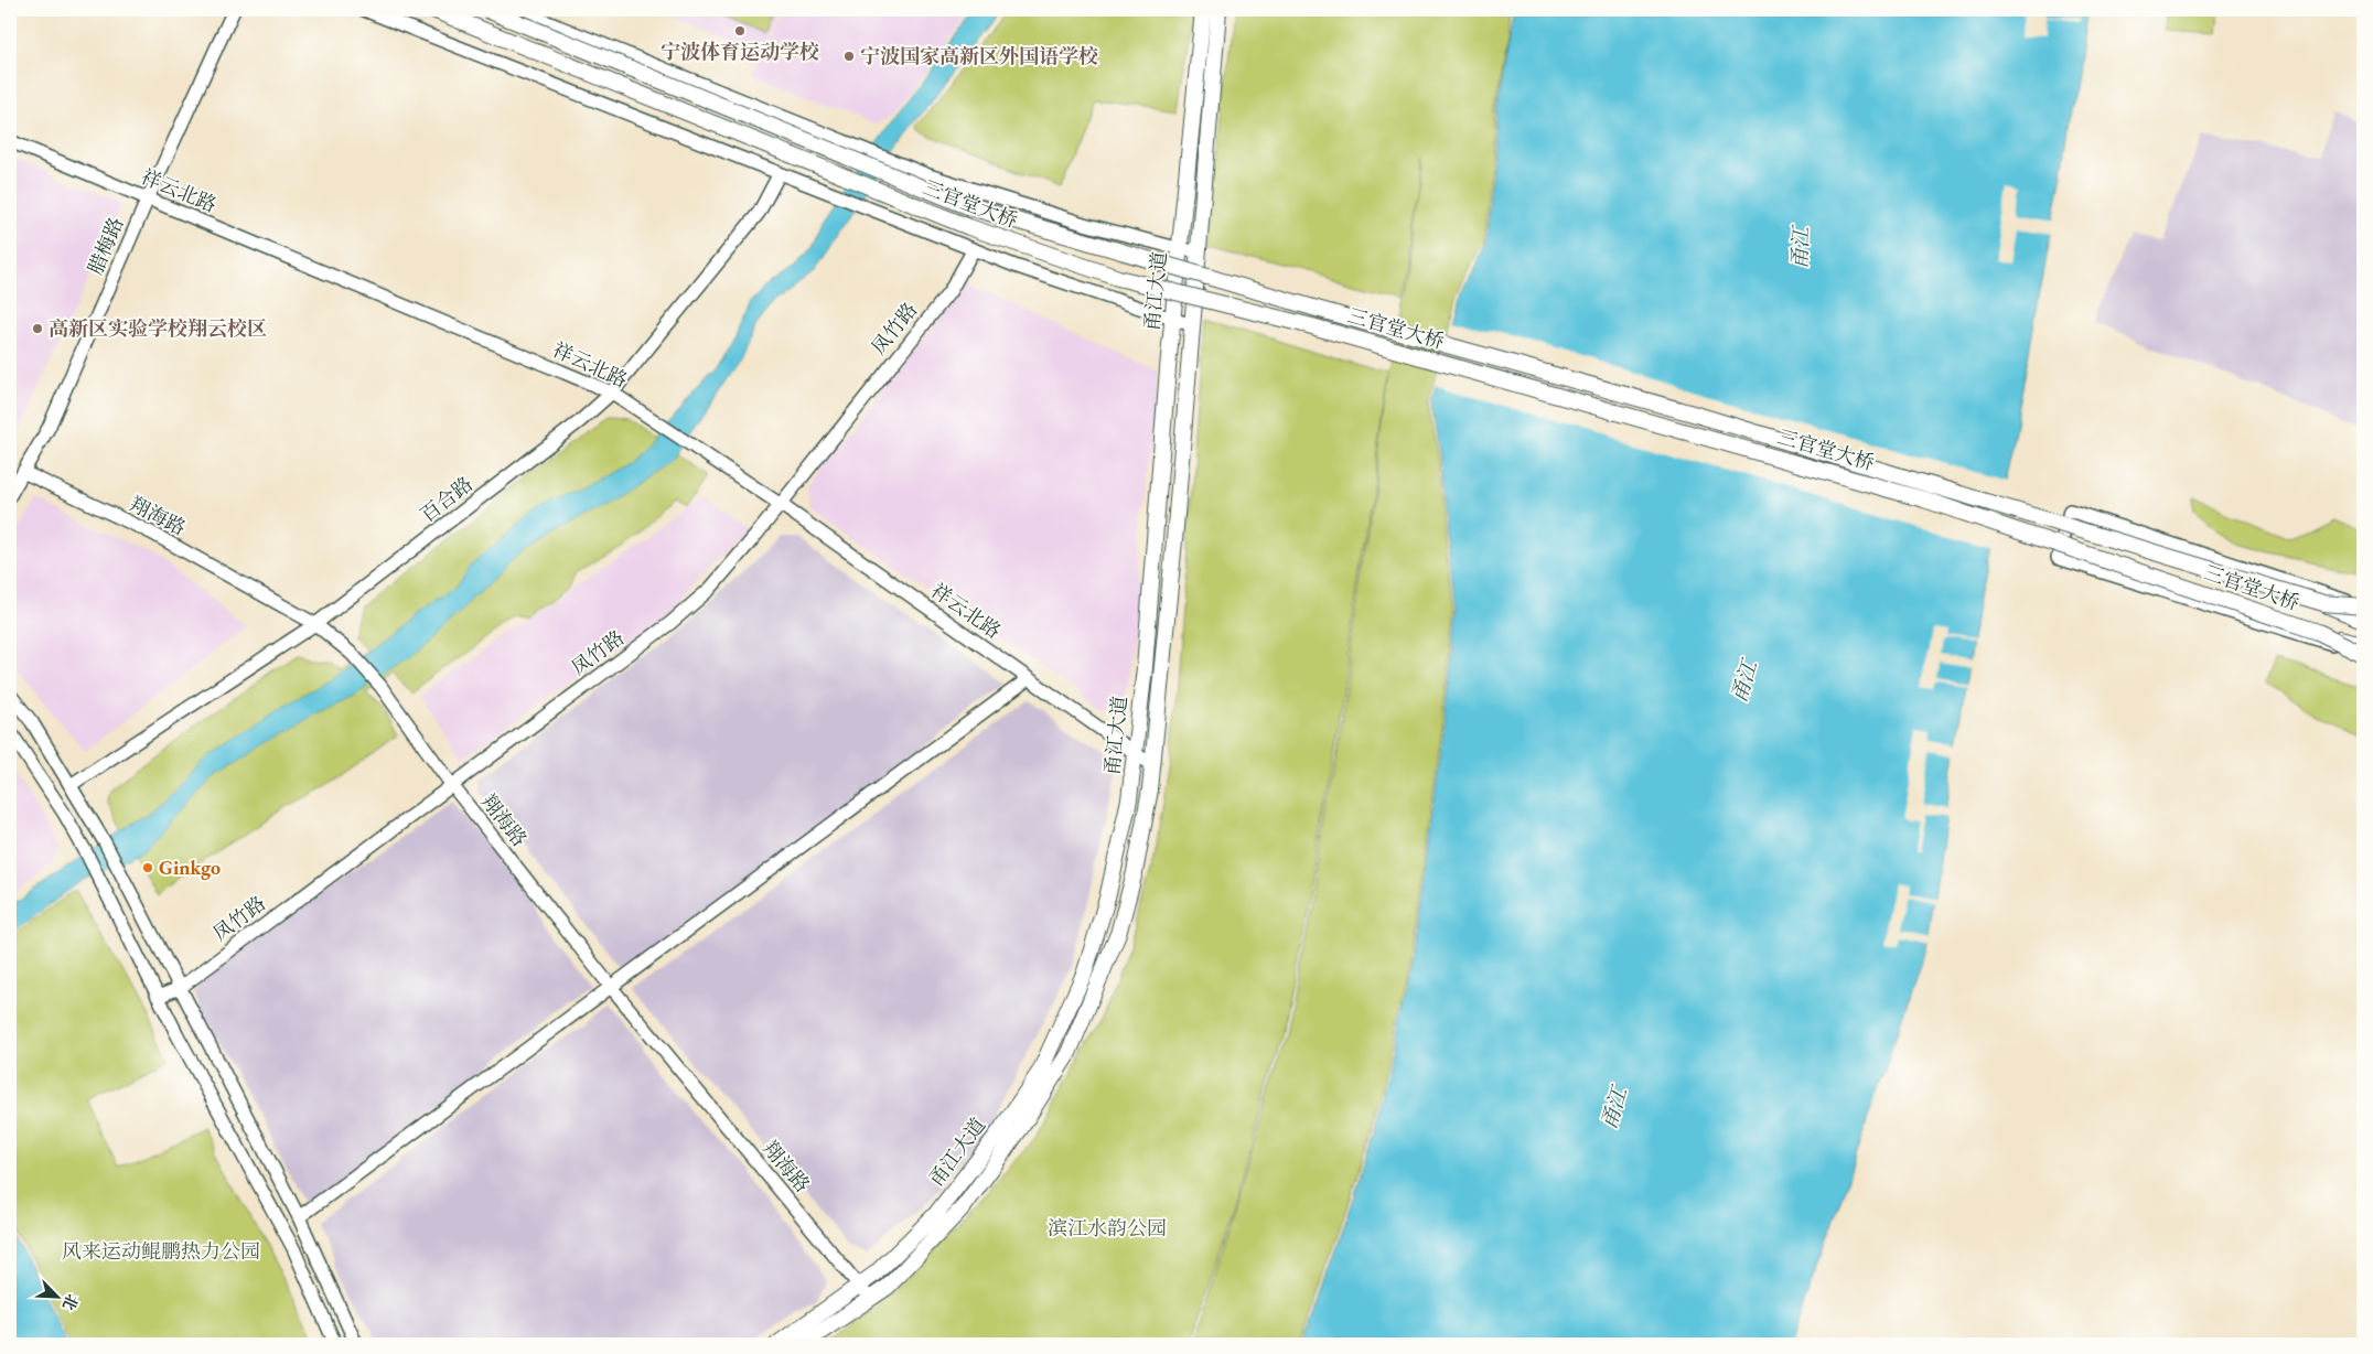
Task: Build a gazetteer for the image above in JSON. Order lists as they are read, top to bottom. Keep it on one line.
{"streets":{"main road":["三官堂大桥","甬江大道"],"street":["祥云北路","腊梅路","凤竹路","百合路","翔海路"]},"crossings":[["祥云北路","腊梅路"],["祥云北路","甬江大道"],["祥云北路","凤竹路"],["祥云北路","百合路"],["腊梅路","翔海路"],["甬江大道","翔海路"],["凤竹路","翔海路"],["百合路","翔海路"]],"water":["甬江"],"parks":["滨江水韵公园","风来运动鲲鹏热力公园"],"places":["宁波体育运动学校","宁波国家高新区外国语学校","高新区实验学校翔云校区","Ginkgo"],"north":"bottom right"}
